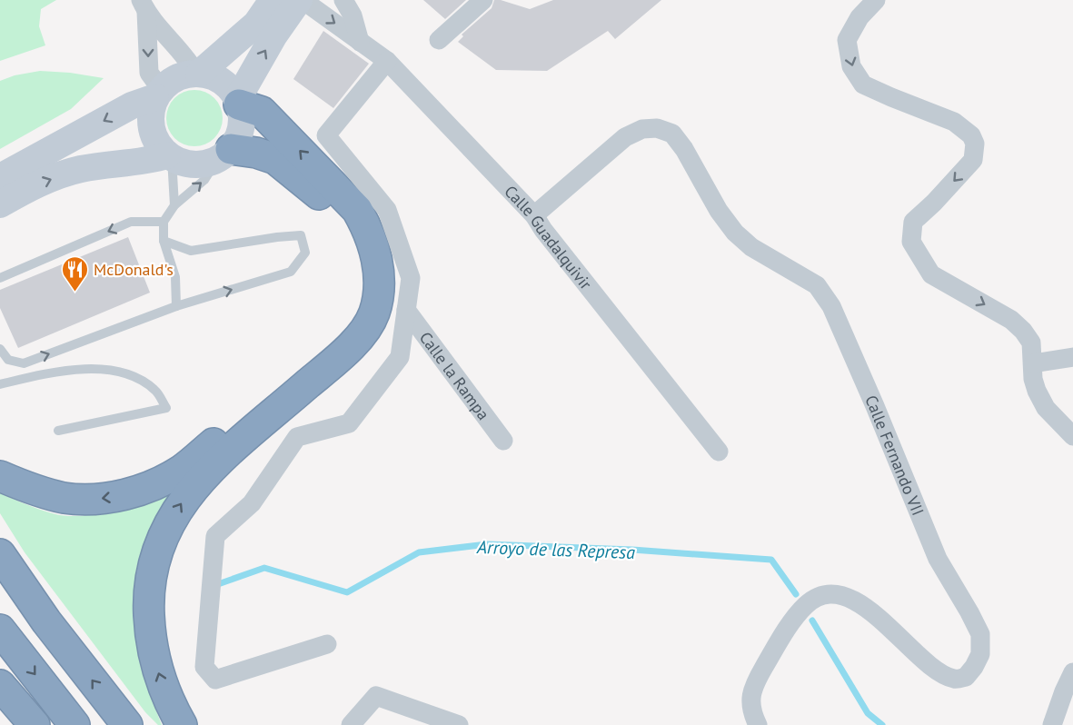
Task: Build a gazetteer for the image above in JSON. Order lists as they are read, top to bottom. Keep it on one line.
{"streets":{"street":["Calle Guadalquivir","Calle la Rampa","Calle Fernando VII"]},"crossings":[["Calle Guadalquivir","Calle Fernando VII"]],"water":["Arroyo de las Represa"],"places":{"restaurant":["McDonald's"]}}
